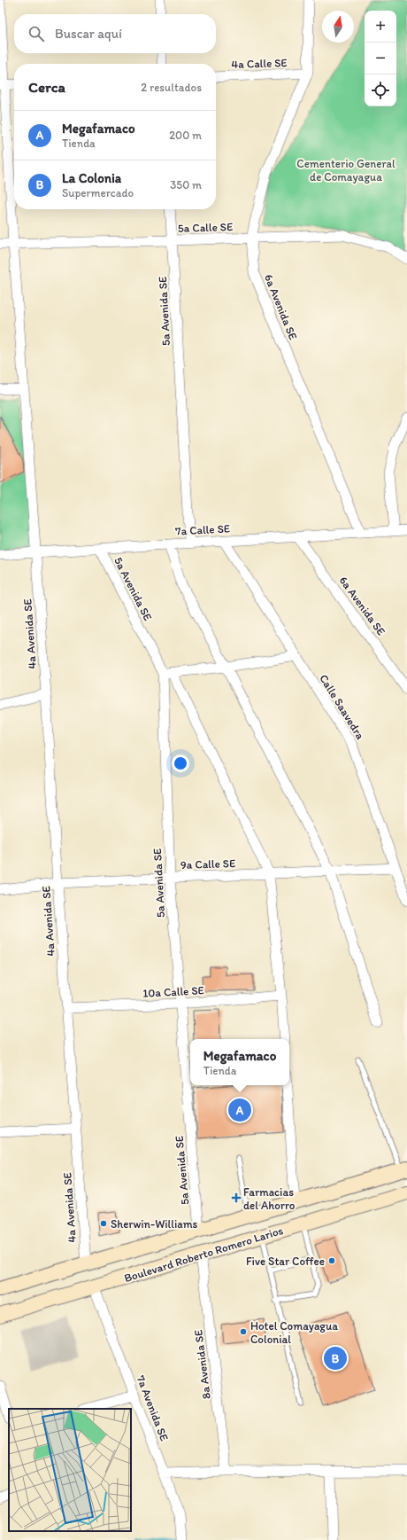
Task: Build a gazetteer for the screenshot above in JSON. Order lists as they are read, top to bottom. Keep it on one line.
{"streets":{"main road":["Boulevard Roberto Romero Larios"],"street":["4a Calle SE","5a Calle SE","6a Avenida SE","5a Avenida SE","7a Calle SE","4a Avenida SE","Calle Saavedra","9a Calle SE","10a Calle SE","8a Avenida SE","7a Avenida SE"]},"crossings":[["4a Calle SE","6a Avenida SE"],["5a Calle SE","6a Avenida SE"],["5a Calle SE","5a Avenida SE"],["5a Calle SE","4a Avenida SE"],["6a Avenida SE","7a Calle SE"],["5a Avenida SE","7a Calle SE"],["5a Avenida SE","9a Calle SE"],["5a Avenida SE","10a Calle SE"],["5a Avenida SE","Boulevard Roberto Romero Larios"],["7a Calle SE","4a Avenida SE"],["7a Calle SE","Calle Saavedra"],["4a Avenida SE","9a Calle SE"],["4a Avenida SE","10a Calle SE"],["4a Avenida SE","Boulevard Roberto Romero Larios"],["Calle Saavedra","9a Calle SE"],["Boulevard Roberto Romero Larios","8a Avenida SE"],["Boulevard Roberto Romero Larios","7a Avenida SE"]],"parks":["Cementerio General de Comayagua"],"places":{"health":["Farmacias del Ahorro"],"other":["Sherwin-Williams","Five Star Coffee","Hotel Comayagua Colonial"]},"north":"top","page":{"map_buttons":["+","−"],"search":"Buscar aquí","heading":["Cerca","2 resultados"],"list":[{"mark":"A","name":"Megafamaco","note":"Tienda","value":"200 m"},{"mark":"B","name":"La Colonia","note":"Supermercado","value":"350 m"}],"popup":["Megafamaco","Tienda"],"pins":["A","B"]}}
